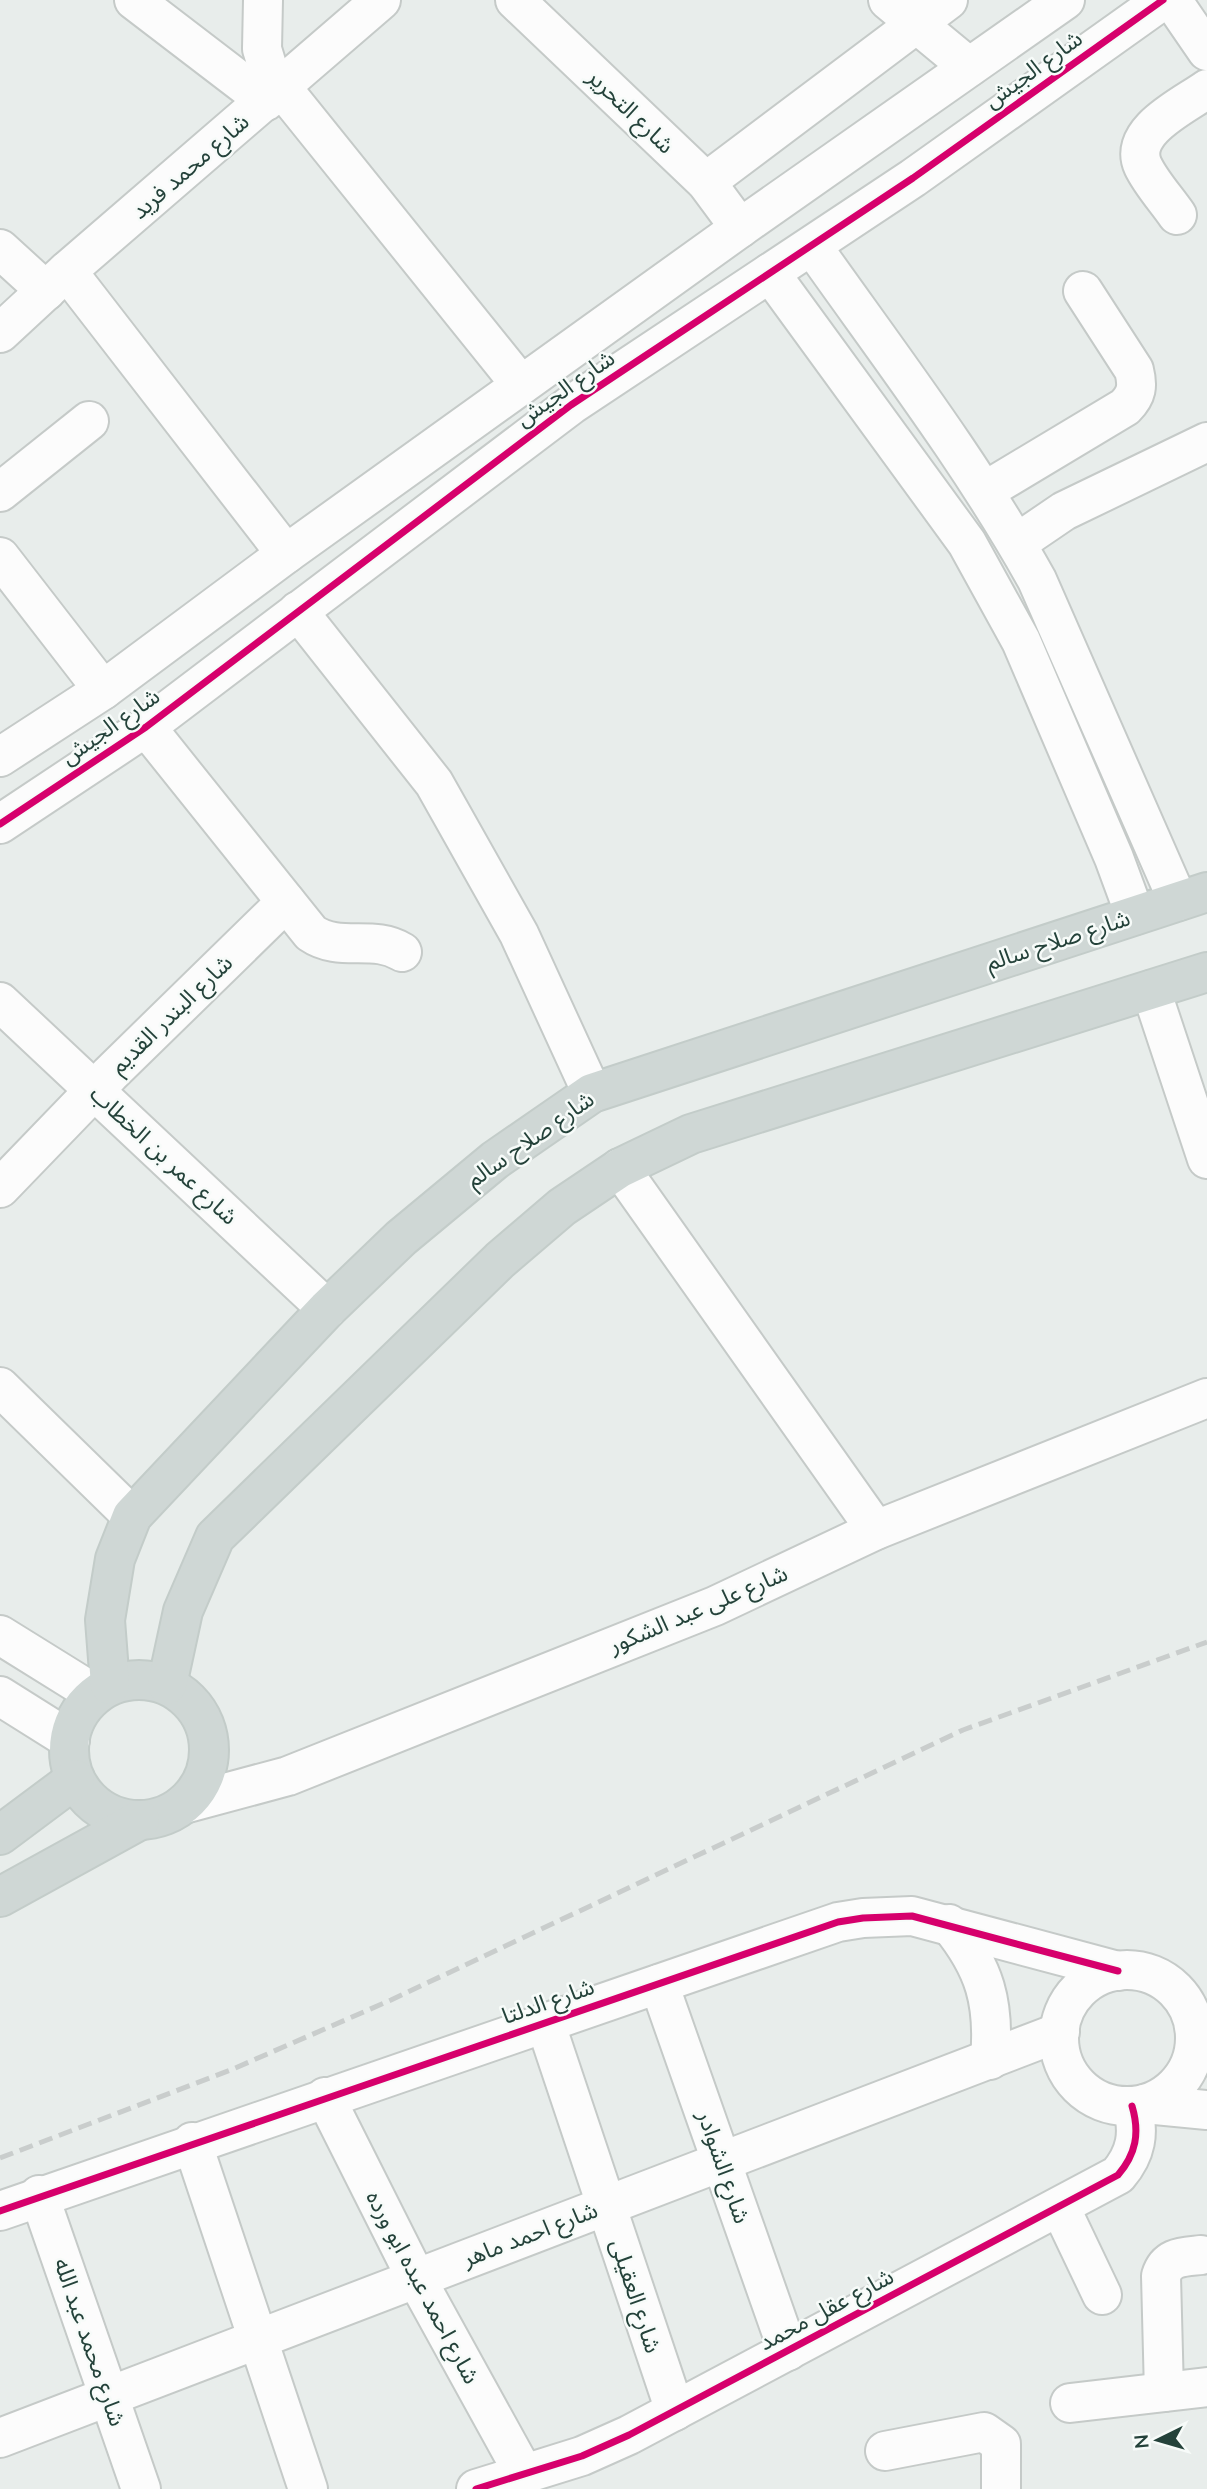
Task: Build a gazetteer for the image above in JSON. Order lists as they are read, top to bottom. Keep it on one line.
{"streets":{"main road":["شارع صلاح سالم"],"street":["شارع الجيش","شارع التحرير","شارع محمد فريد","شارع البندر القديم","شارع عمر بن الخطاب","شارع على عبد الشكور","شارع الدلتا","شارع الشوادر","شارع احمد ماهر","شارع احمد عبده ابو ورده","شارع العقيلى","شارع عقل محمد","شارع محمد عبد الله"]},"crossings":[["شارع الجيش","شارع التحرير"],["شارع صلاح سالم","شارع عمر بن الخطاب"],["شارع صلاح سالم","شارع على عبد الشكور"],["شارع البندر القديم","شارع عمر بن الخطاب"],["شارع الدلتا","شارع الشوادر"],["شارع الدلتا","شارع احمد ماهر"],["شارع الدلتا","شارع احمد عبده ابو ورده"],["شارع الدلتا","شارع العقيلى"],["شارع الدلتا","شارع عقل محمد"],["شارع الدلتا","شارع محمد عبد الله"],["شارع الشوادر","شارع احمد ماهر"],["شارع الشوادر","شارع عقل محمد"],["شارع احمد ماهر","شارع احمد عبده ابو ورده"],["شارع احمد ماهر","شارع العقيلى"],["شارع احمد ماهر","شارع عقل محمد"],["شارع احمد ماهر","شارع محمد عبد الله"],["شارع احمد عبده ابو ورده","شارع عقل محمد"],["شارع العقيلى","شارع عقل محمد"]],"north":"left"}
